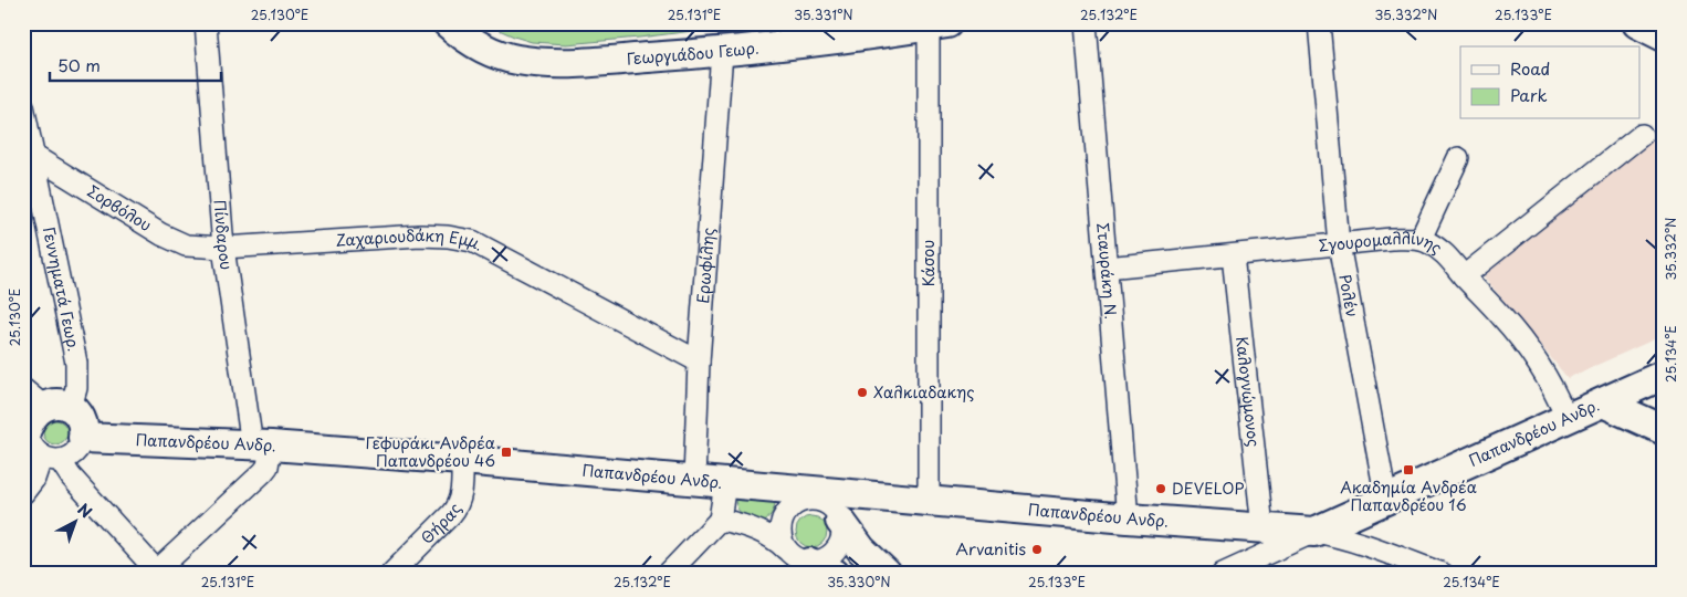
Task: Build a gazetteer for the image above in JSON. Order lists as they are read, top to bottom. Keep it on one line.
{"streets":{"street":["Γεωργιάδου Γεωρ.","Σορβόλου","Πίνδαρου","Ζαχαριουδάκη Εμμ.","Σγουρομαλλίνης","Κάσου","Ερωφίλης","Σταυράκη Ν.","Γεννηματά Γεωρ.","Ρολέν","Καλογνώμονος","Παπανδρέου Ανδρ.","Θήρας"]},"crossings":[["Γεωργιάδου Γεωρ.","Κάσου"],["Γεωργιάδου Γεωρ.","Ερωφίλης"],["Σορβόλου","Πίνδαρου"],["Σορβόλου","Ζαχαριουδάκη Εμμ."],["Σορβόλου","Γεννηματά Γεωρ."],["Πίνδαρου","Ζαχαριουδάκη Εμμ."],["Πίνδαρου","Παπανδρέου Ανδρ."],["Ζαχαριουδάκη Εμμ.","Ερωφίλης"],["Σγουρομαλλίνης","Σταυράκη Ν."],["Σγουρομαλλίνης","Ρολέν"],["Σγουρομαλλίνης","Καλογνώμονος"],["Σγουρομαλλίνης","Παπανδρέου Ανδρ."],["Κάσου","Παπανδρέου Ανδρ."],["Ερωφίλης","Παπανδρέου Ανδρ."],["Σταυράκη Ν.","Παπανδρέου Ανδρ."],["Γεννηματά Γεωρ.","Παπανδρέου Ανδρ."],["Ρολέν","Παπανδρέου Ανδρ."],["Καλογνώμονος","Παπανδρέου Ανδρ."],["Παπανδρέου Ανδρ.","Θήρας"]],"places":{"other":["Χαλκιαδακης","DEVELOP","Arvanitis"],"transit":["Γεφυράκι Ανδρέα Παπανδρέου 46","Ακαδημία Ανδρέα Παπανδρέου 16"]},"legend":["Road","Park"],"scale_bar":"50 m","north":"top right","coordinates":["25.130°E","25.131°E","35.331°N","25.132°E","35.332°N","25.133°E","25.134°E","35.330°N"]}
